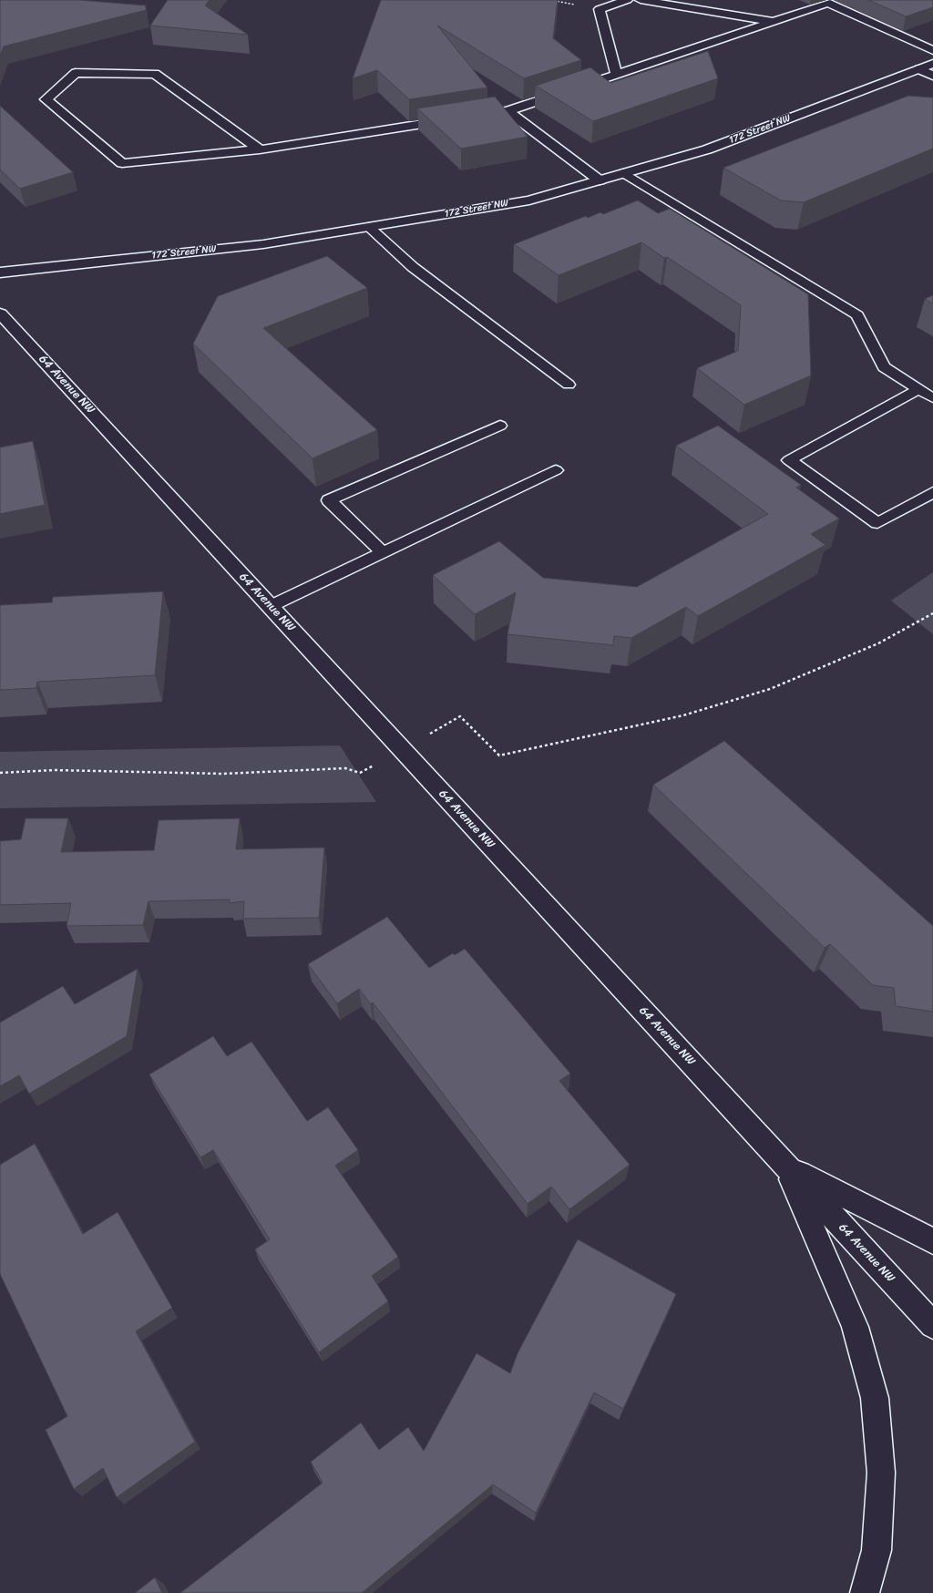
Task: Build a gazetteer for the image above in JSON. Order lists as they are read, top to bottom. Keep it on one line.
{"streets":{"street":["172 Street NW","64 Avenue NW"]}}
